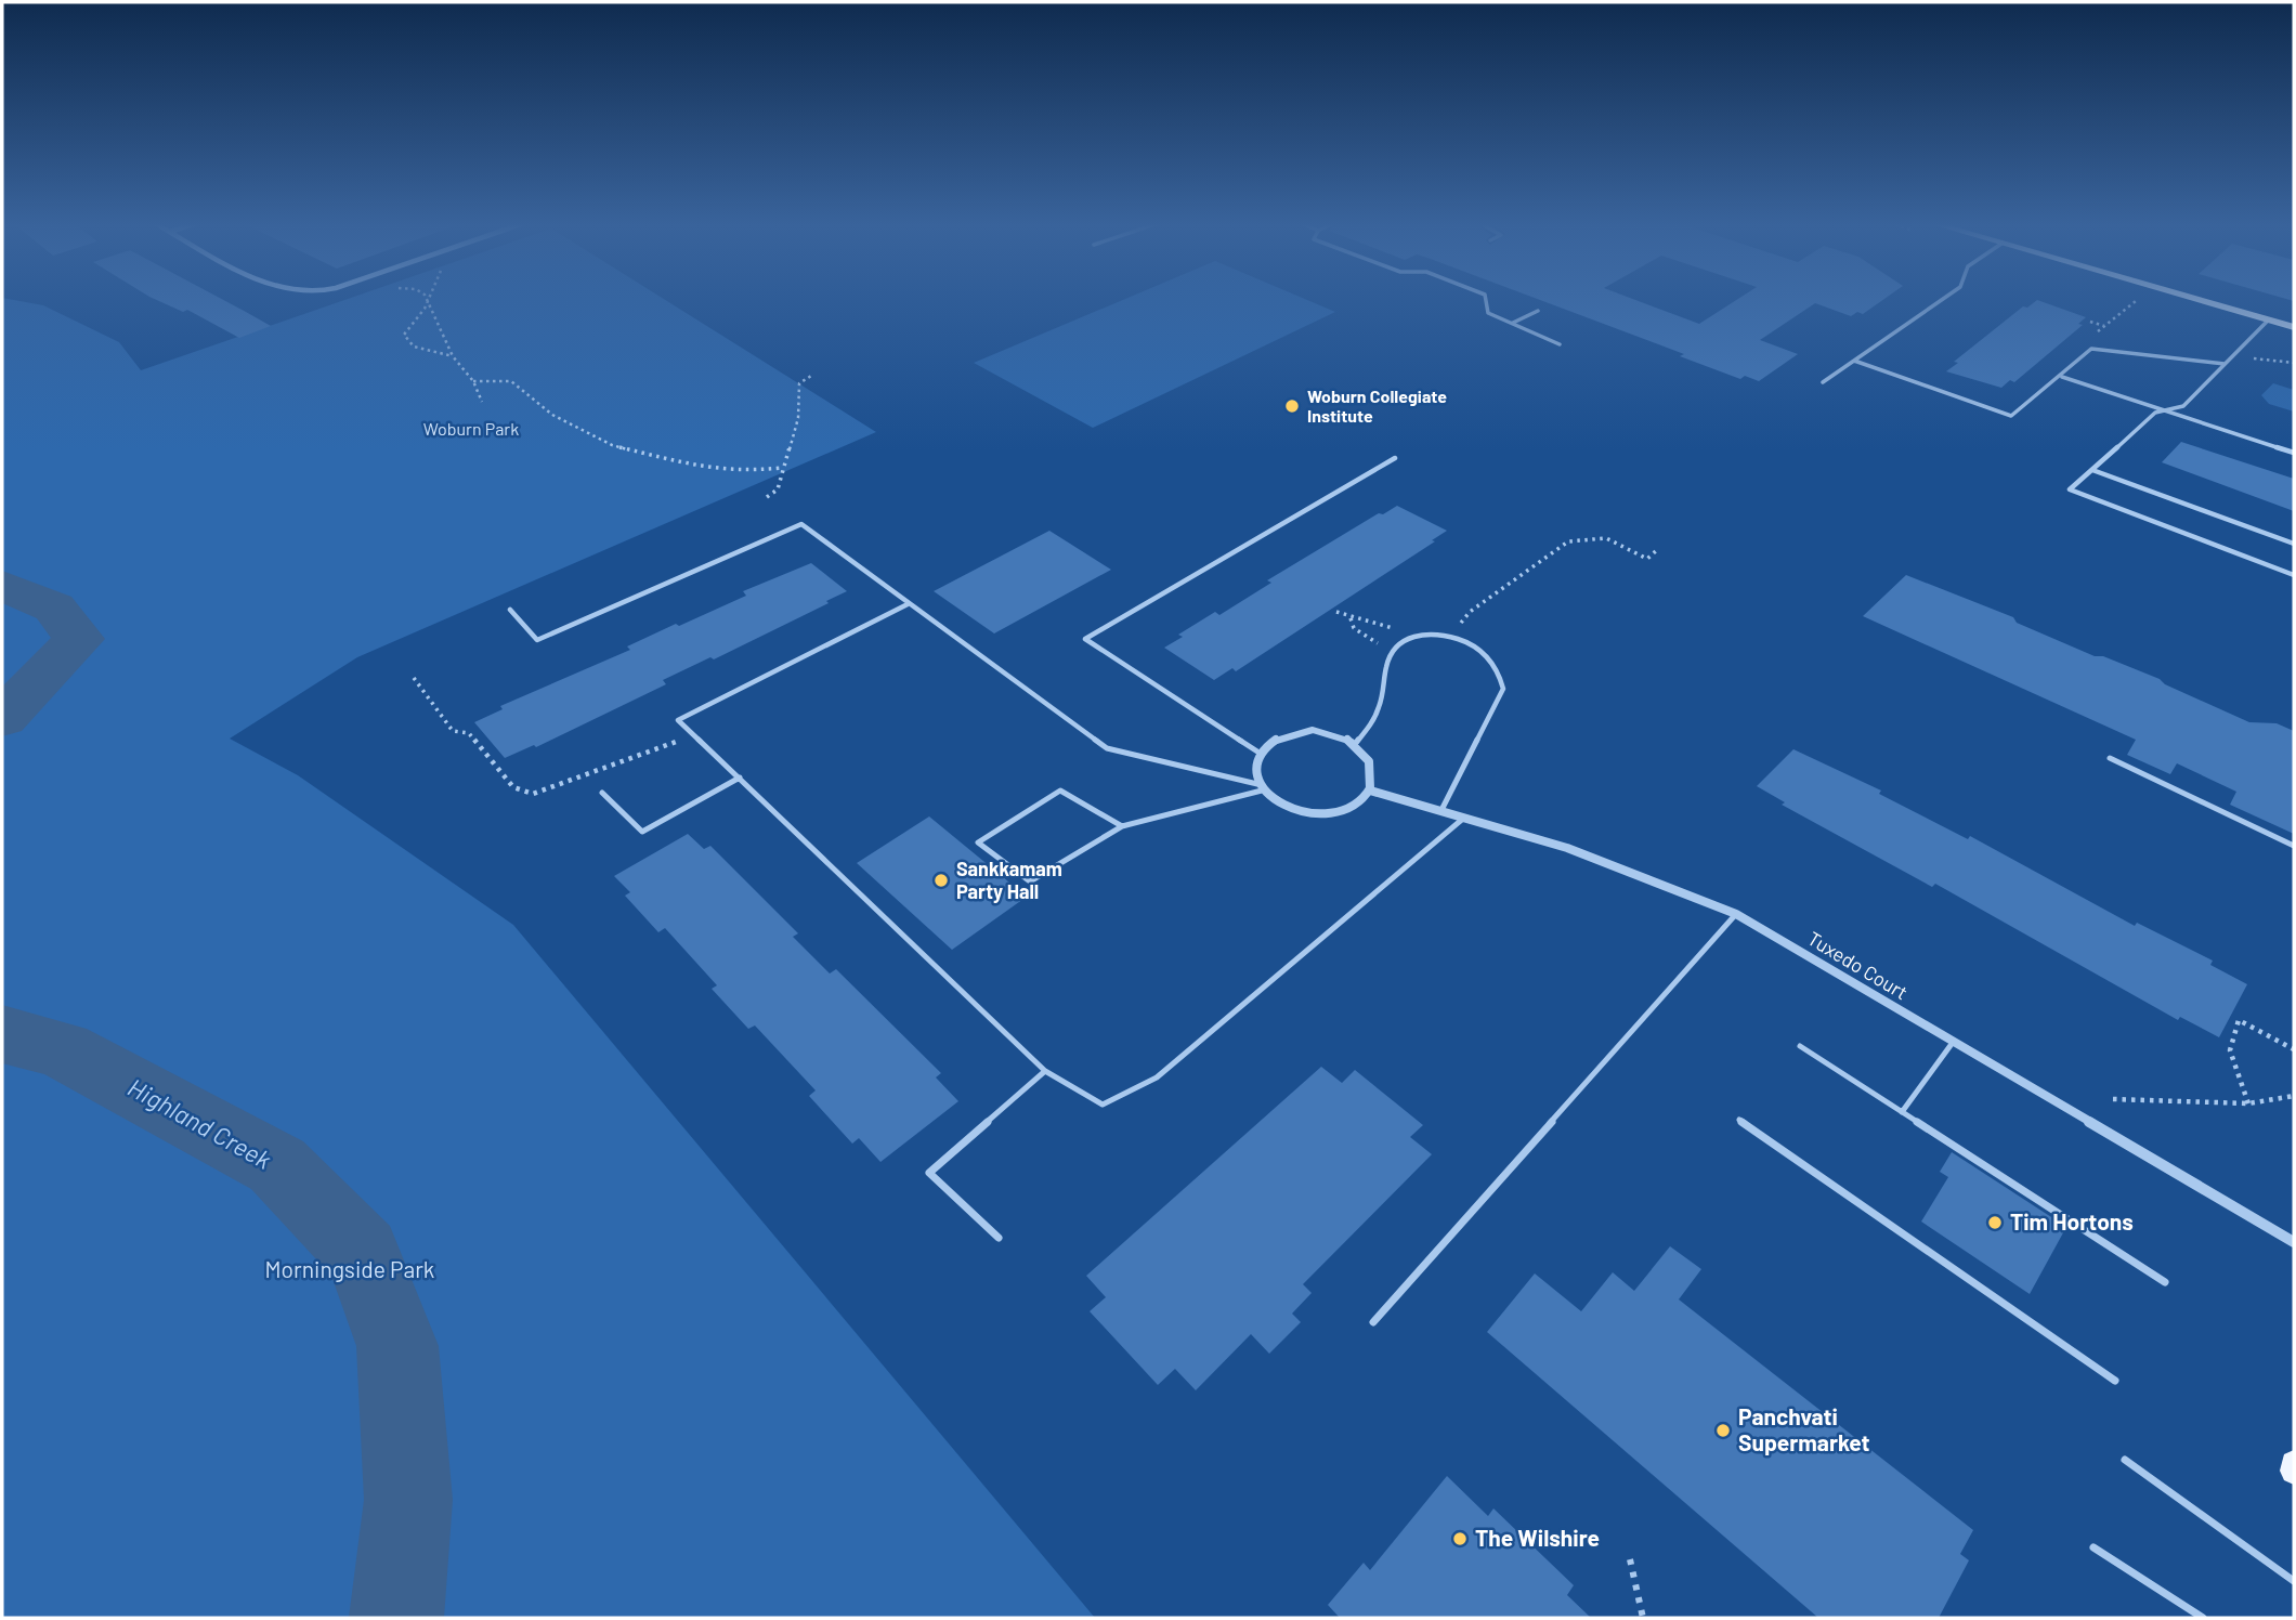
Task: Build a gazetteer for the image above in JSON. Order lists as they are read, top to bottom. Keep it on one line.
{"streets":{"street":["Tuxedo Court"]},"water":["Highland Creek"],"parks":["Woburn Park","Morningside Park"],"places":["Woburn Collegiate Institute","Sankkamam Party Hall","Tim Hortons","Panchvati Supermarket","The Wilshire"]}
